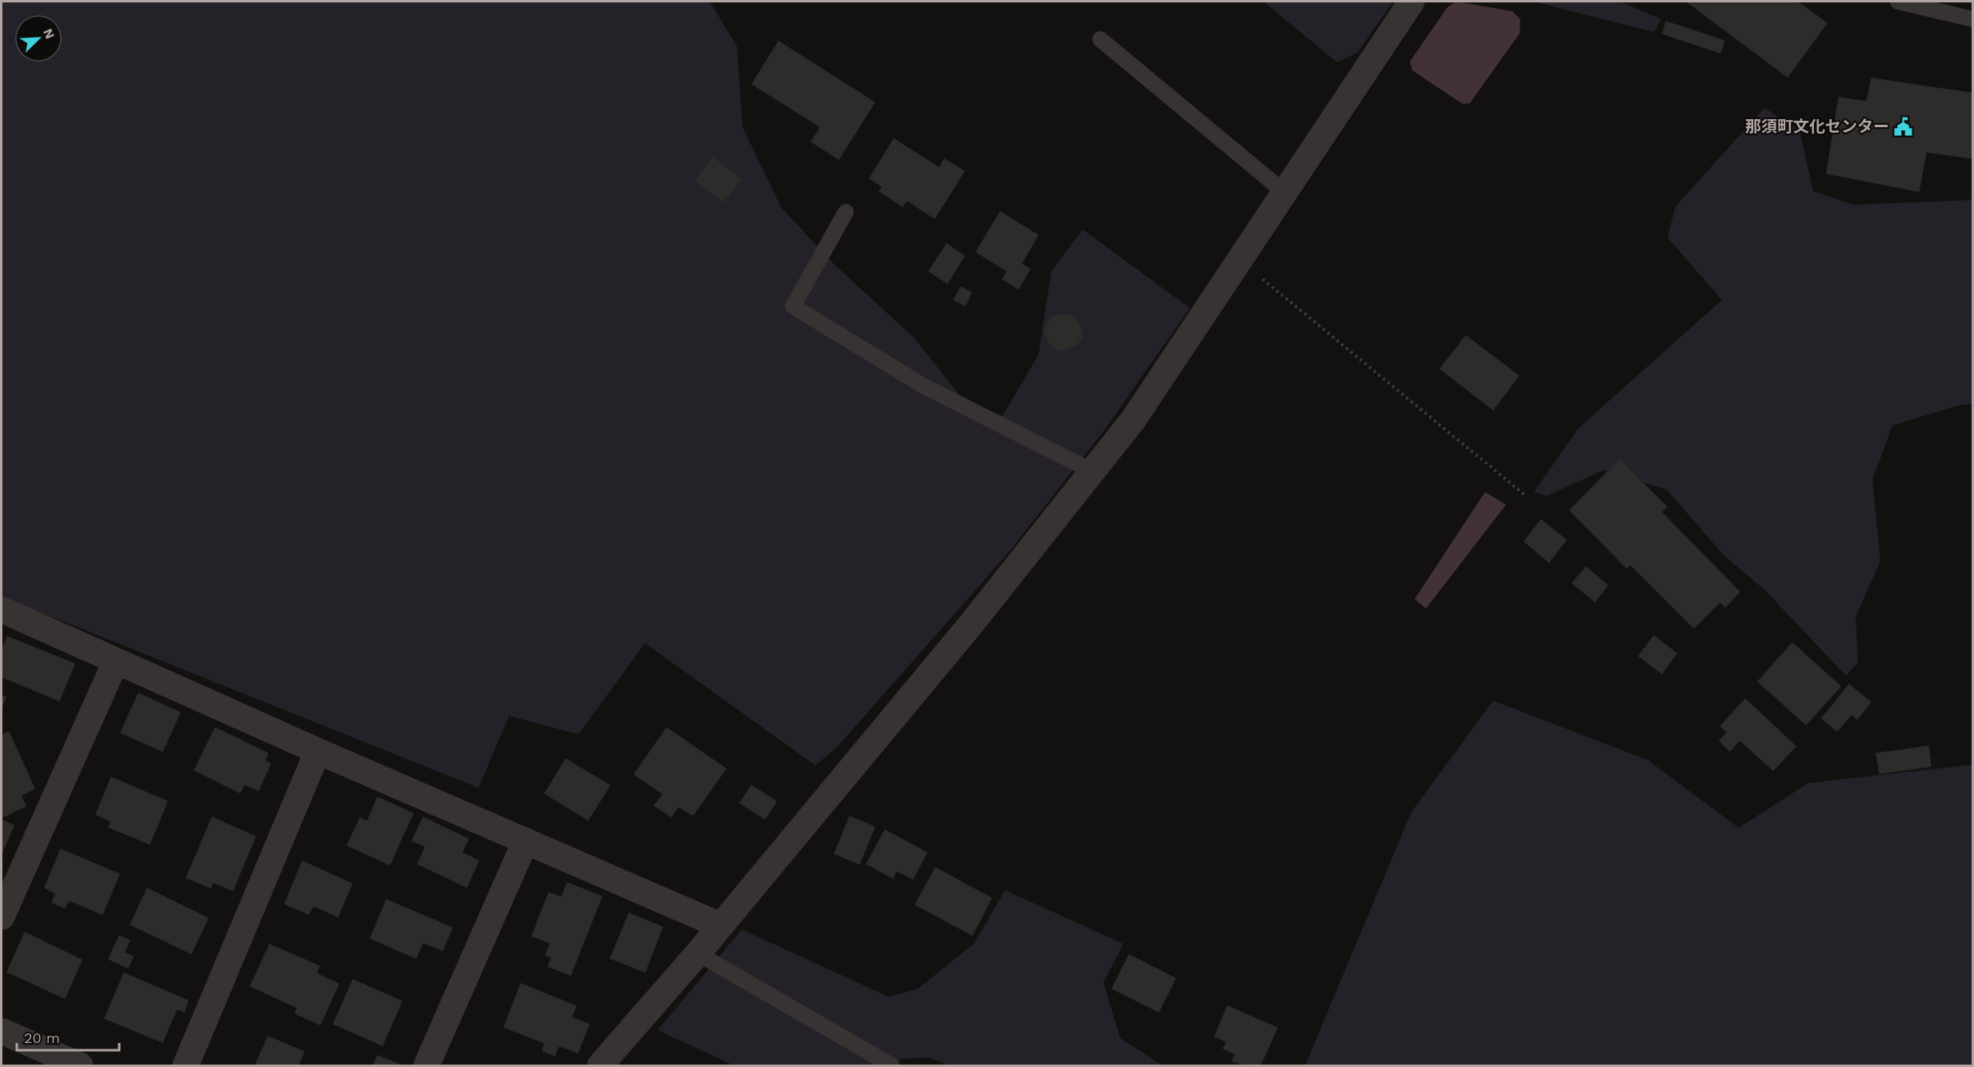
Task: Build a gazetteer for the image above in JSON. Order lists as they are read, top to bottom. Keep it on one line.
{"places":{"public building":["那須町文化センター"]},"scale_bar":"20 m","north":"top right"}
